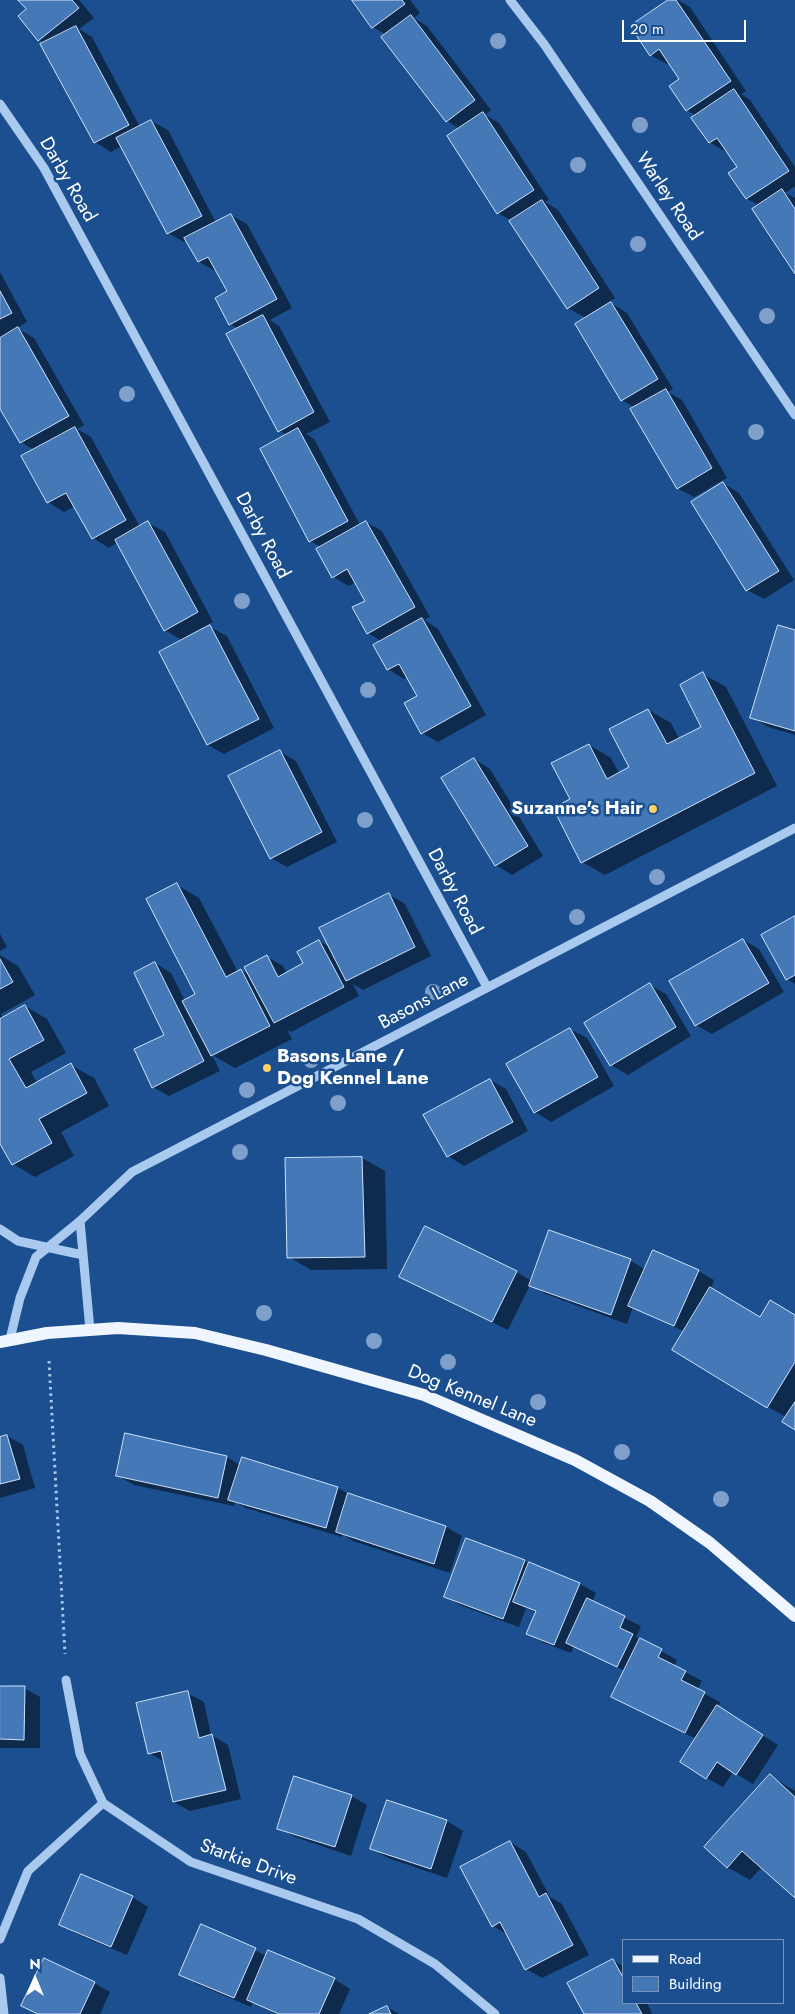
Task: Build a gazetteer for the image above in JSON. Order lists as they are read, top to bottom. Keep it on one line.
{"streets":{"main road":["Dog Kennel Lane"],"street":["Darby Road","Warley Road","Basons Lane","Starkie Drive"]},"crossings":[["Darby Road","Basons Lane"],["Basons Lane","Dog Kennel Lane"]],"places":["Suzanne's Hair","Basons Lane / Dog Kennel Lane"],"legend":["Road","Building"],"scale_bar":"20 m","north":"top"}
